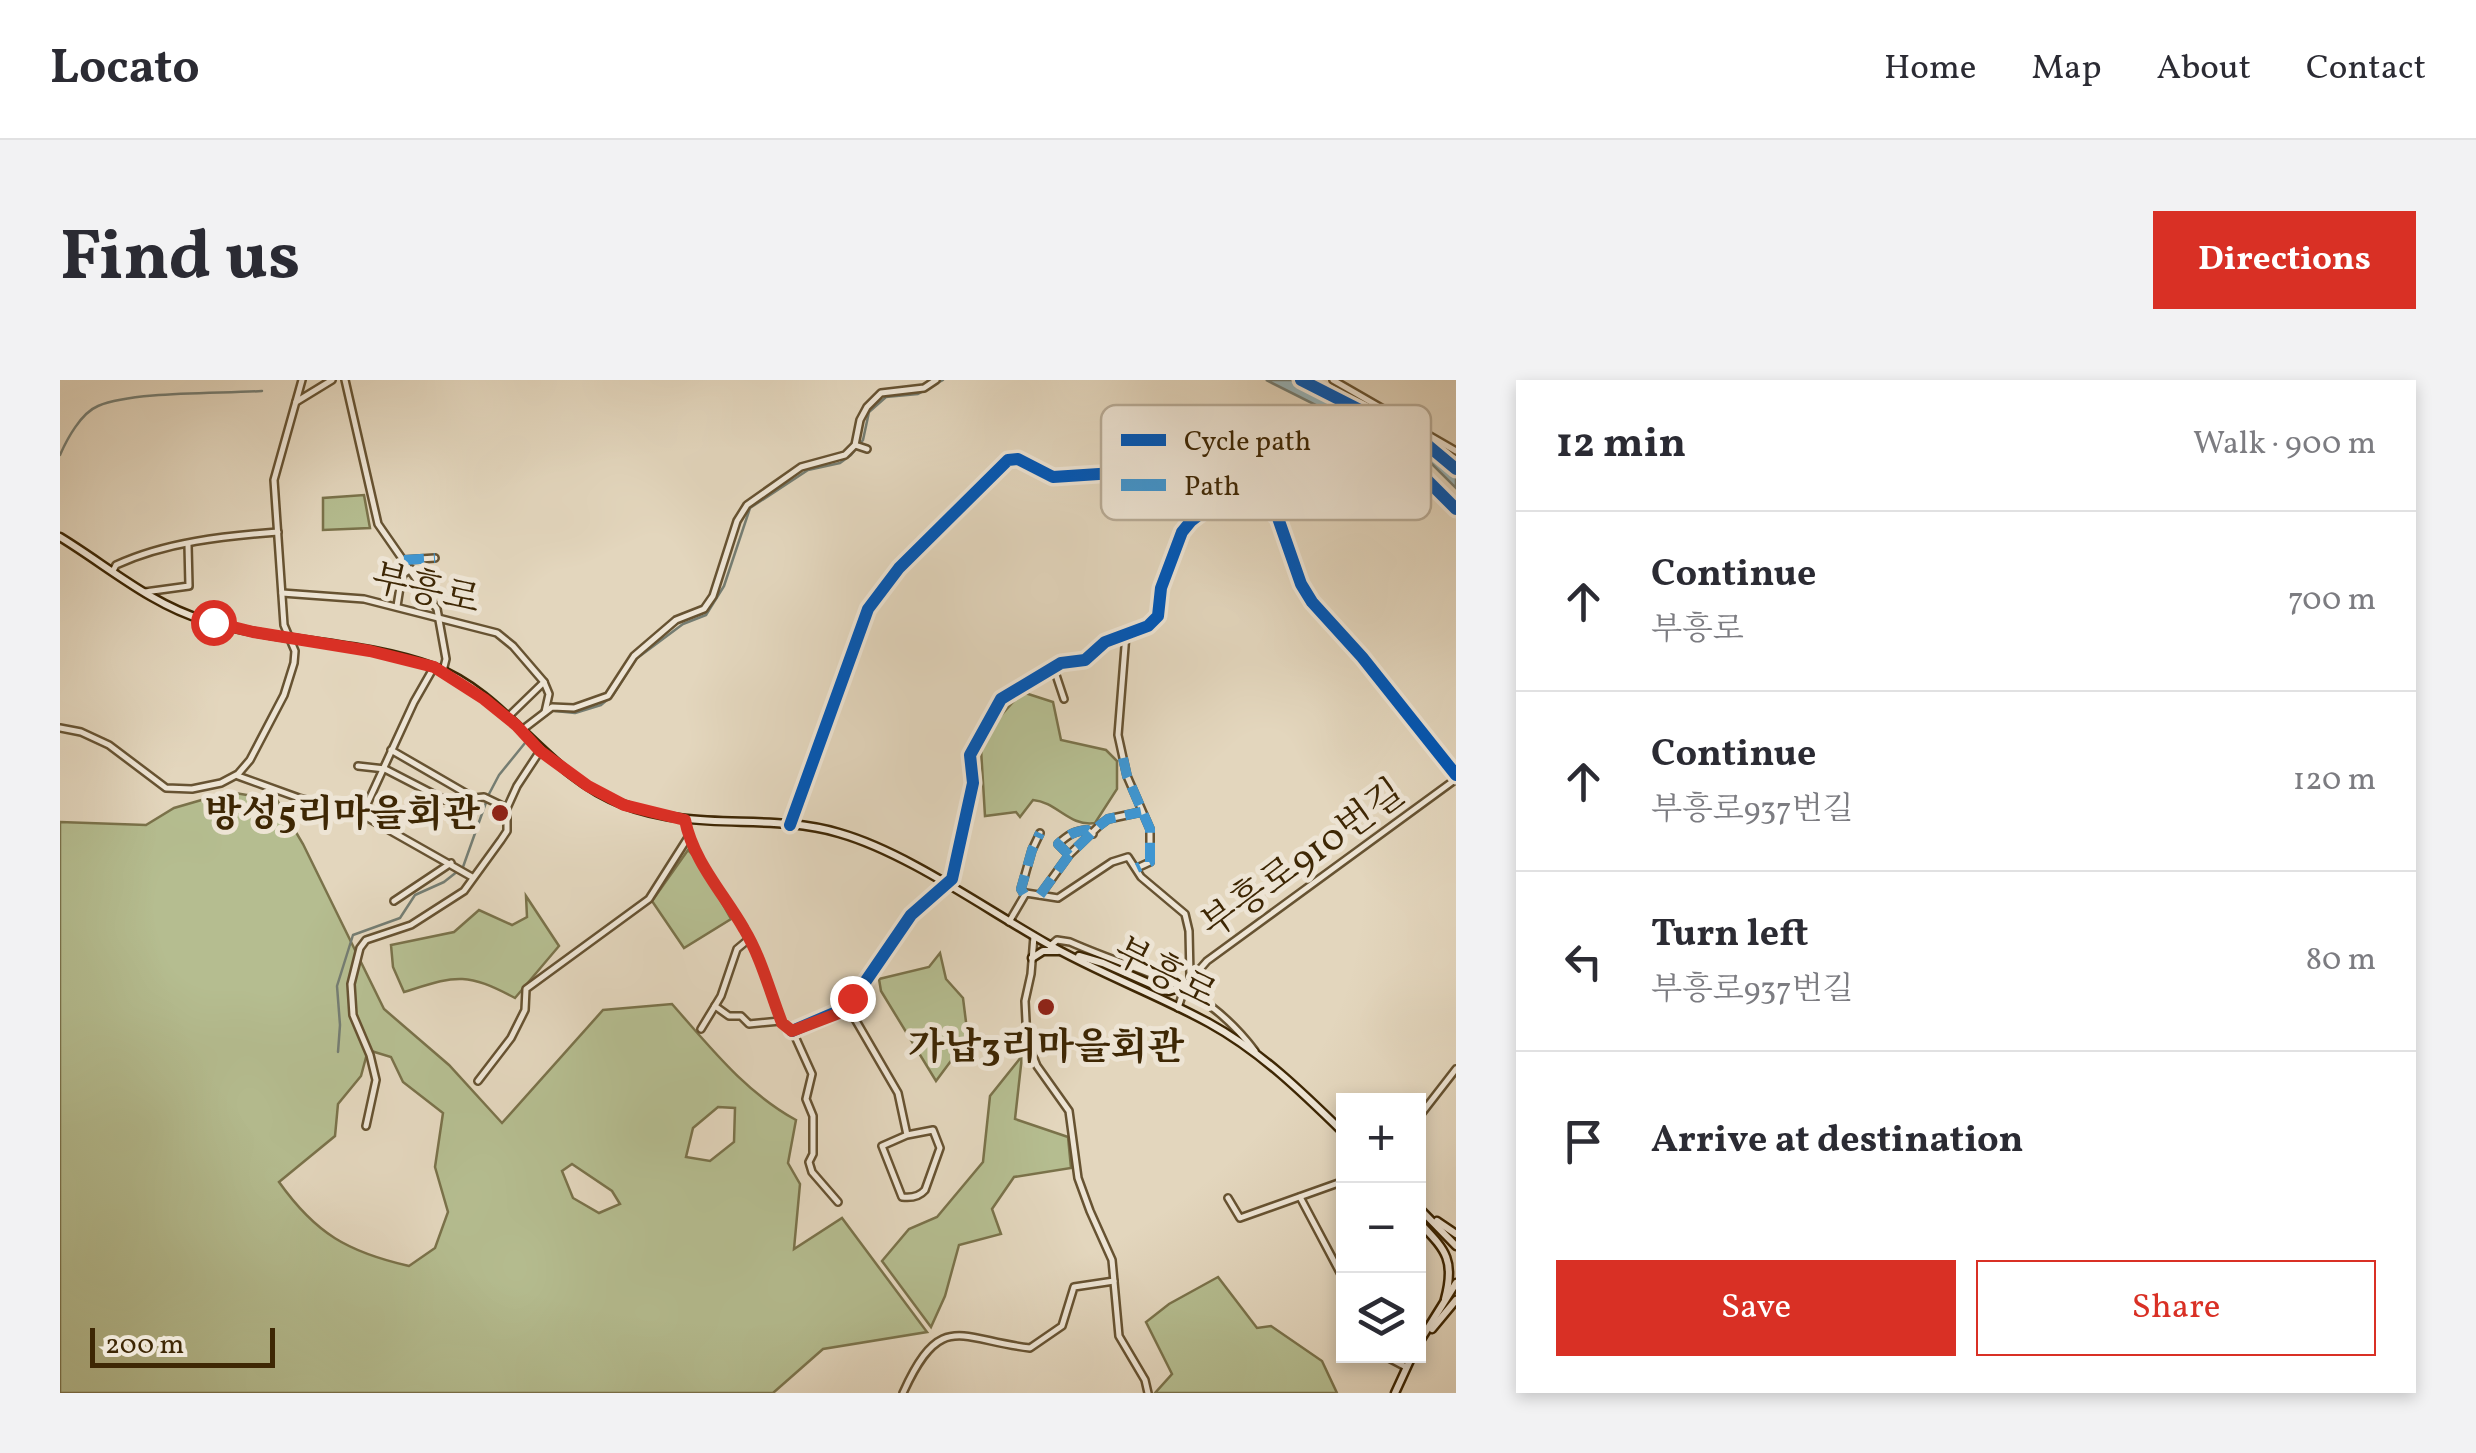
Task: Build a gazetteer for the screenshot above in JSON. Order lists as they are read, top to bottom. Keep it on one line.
{"streets":{"main road":["부흥로"],"street":["부흥로910번길"]},"crossings":[["부흥로","부흥로910번길"]],"places":["방성5리마을회관","가납3리마을회관"],"legend":["Cycle path","Path"],"scale_bar":"200 m","page":{"header":"Locato","nav":["Home","Map","About","Contact"],"title":"Find us","buttons":["Directions",["Save","Share"]],"heading":["12 min","Walk · 900 m"],"list":[["Continue","부흥로","700 m"],["Continue","부흥로937번길","120 m"],["Turn left","부흥로937번길","80 m"],"Arrive at destination"],"map_buttons":["+","−"],"scale":"200 m"}}
